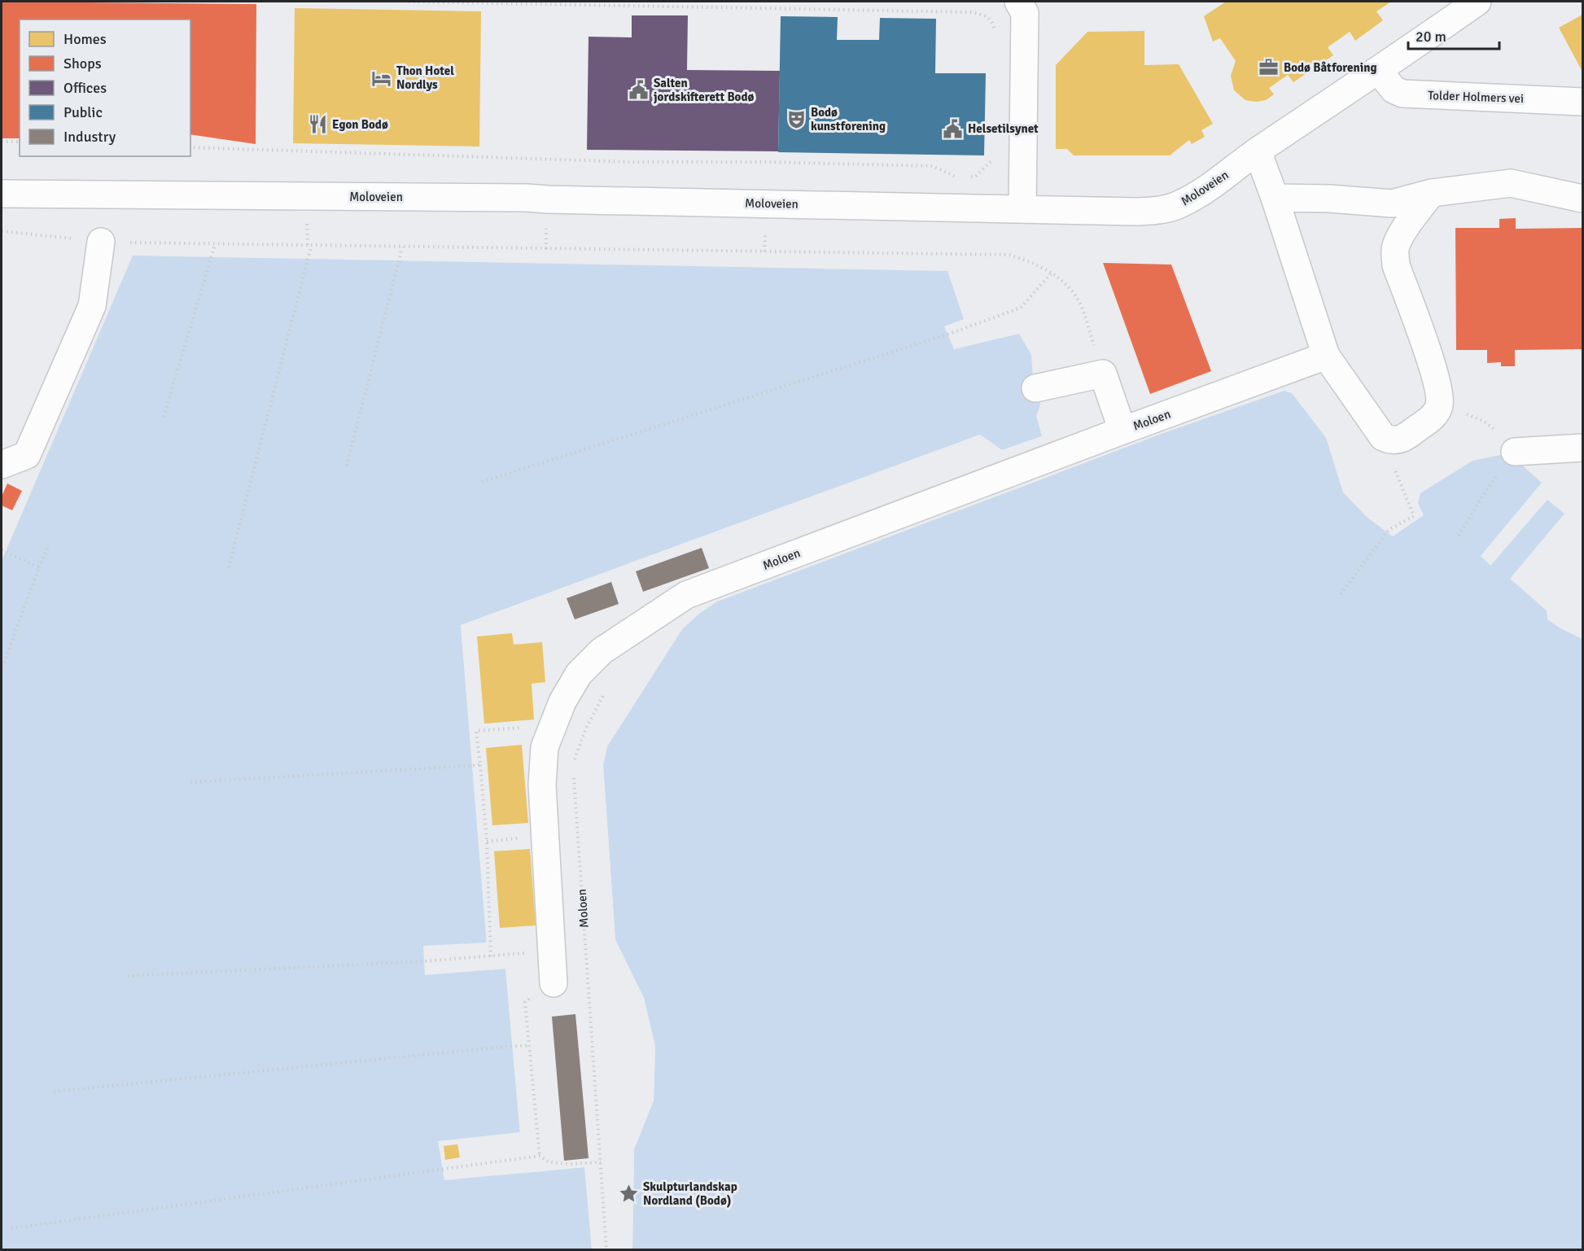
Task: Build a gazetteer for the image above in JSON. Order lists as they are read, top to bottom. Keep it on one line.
{"streets":{"street":["Tolder Holmers vei","Moloveien","Moloen"]},"crossings":[["Tolder Holmers vei","Moloveien"]],"places":{"office":["Bodø Båtforening"],"hotel":["Thon Hotel Nordlys"],"public building":["Salten jordskifterett Bodø","Helsetilsynet"],"theatre":["Bodø kunstforening"],"restaurant":["Egon Bodø"],"place":["Skulpturlandskap Nordland (Bodø)"]},"legend":["Homes","Shops","Offices","Public","Industry"],"scale_bar":"20 m"}
